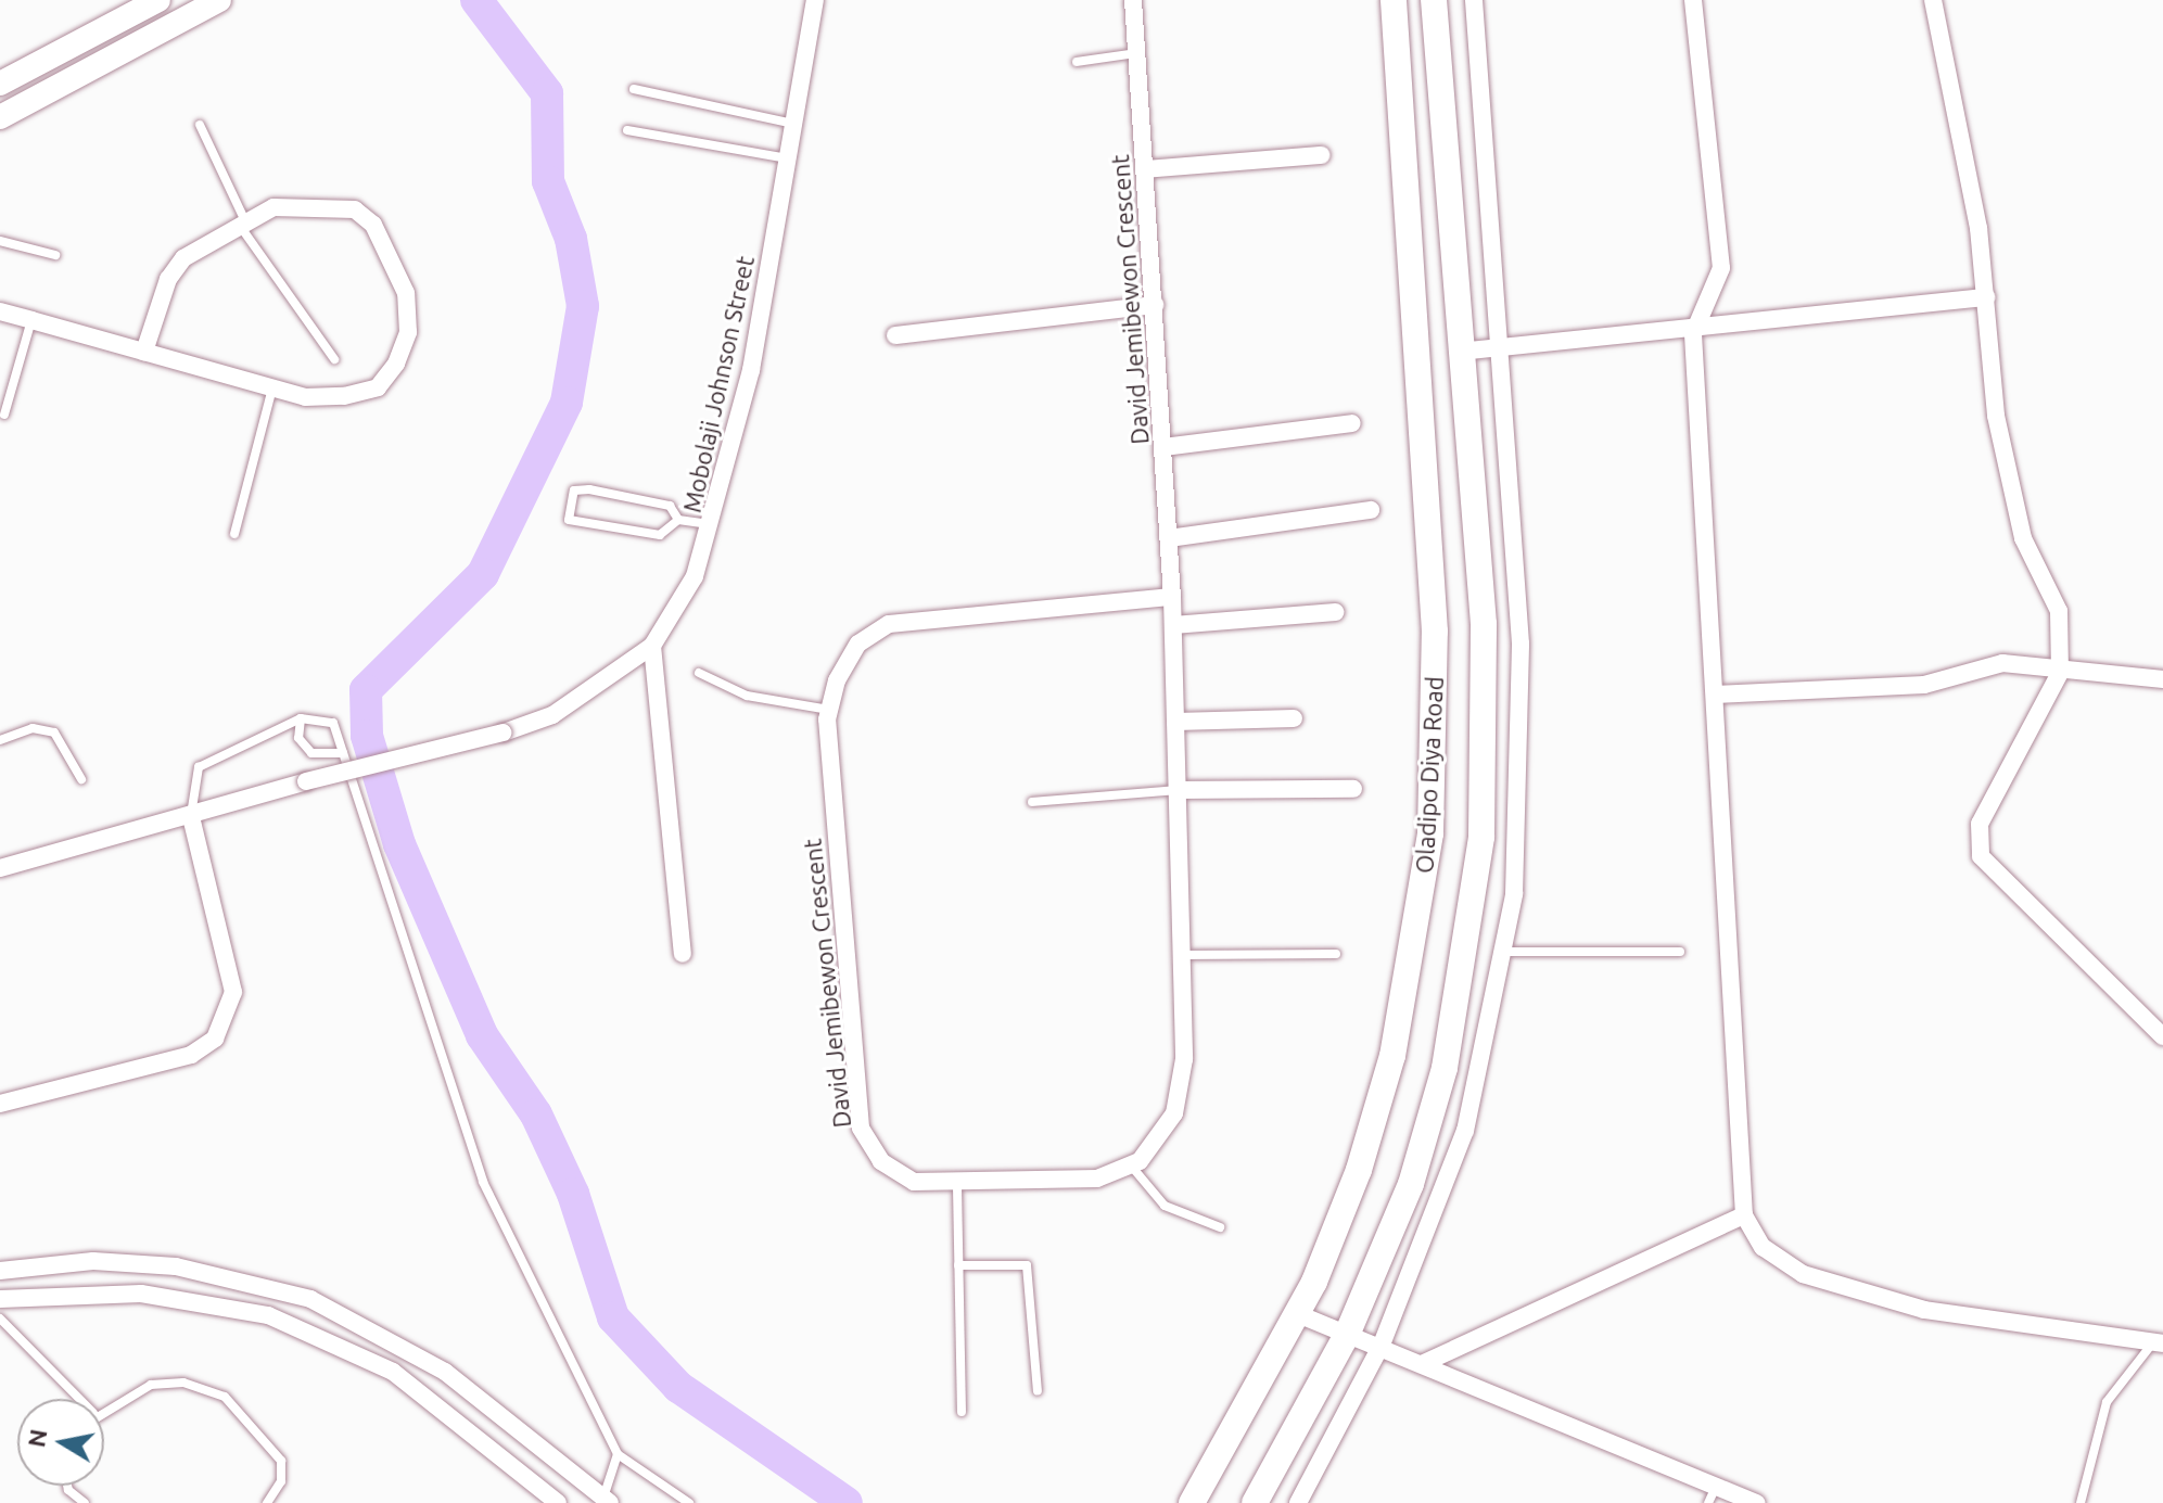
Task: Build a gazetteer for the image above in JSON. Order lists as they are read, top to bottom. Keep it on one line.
{"streets":{"main road":["Oladipo Diya Road"],"street":["David Jemibewon Crescent","Mobolaji Johnson Street"]},"north":"left"}
